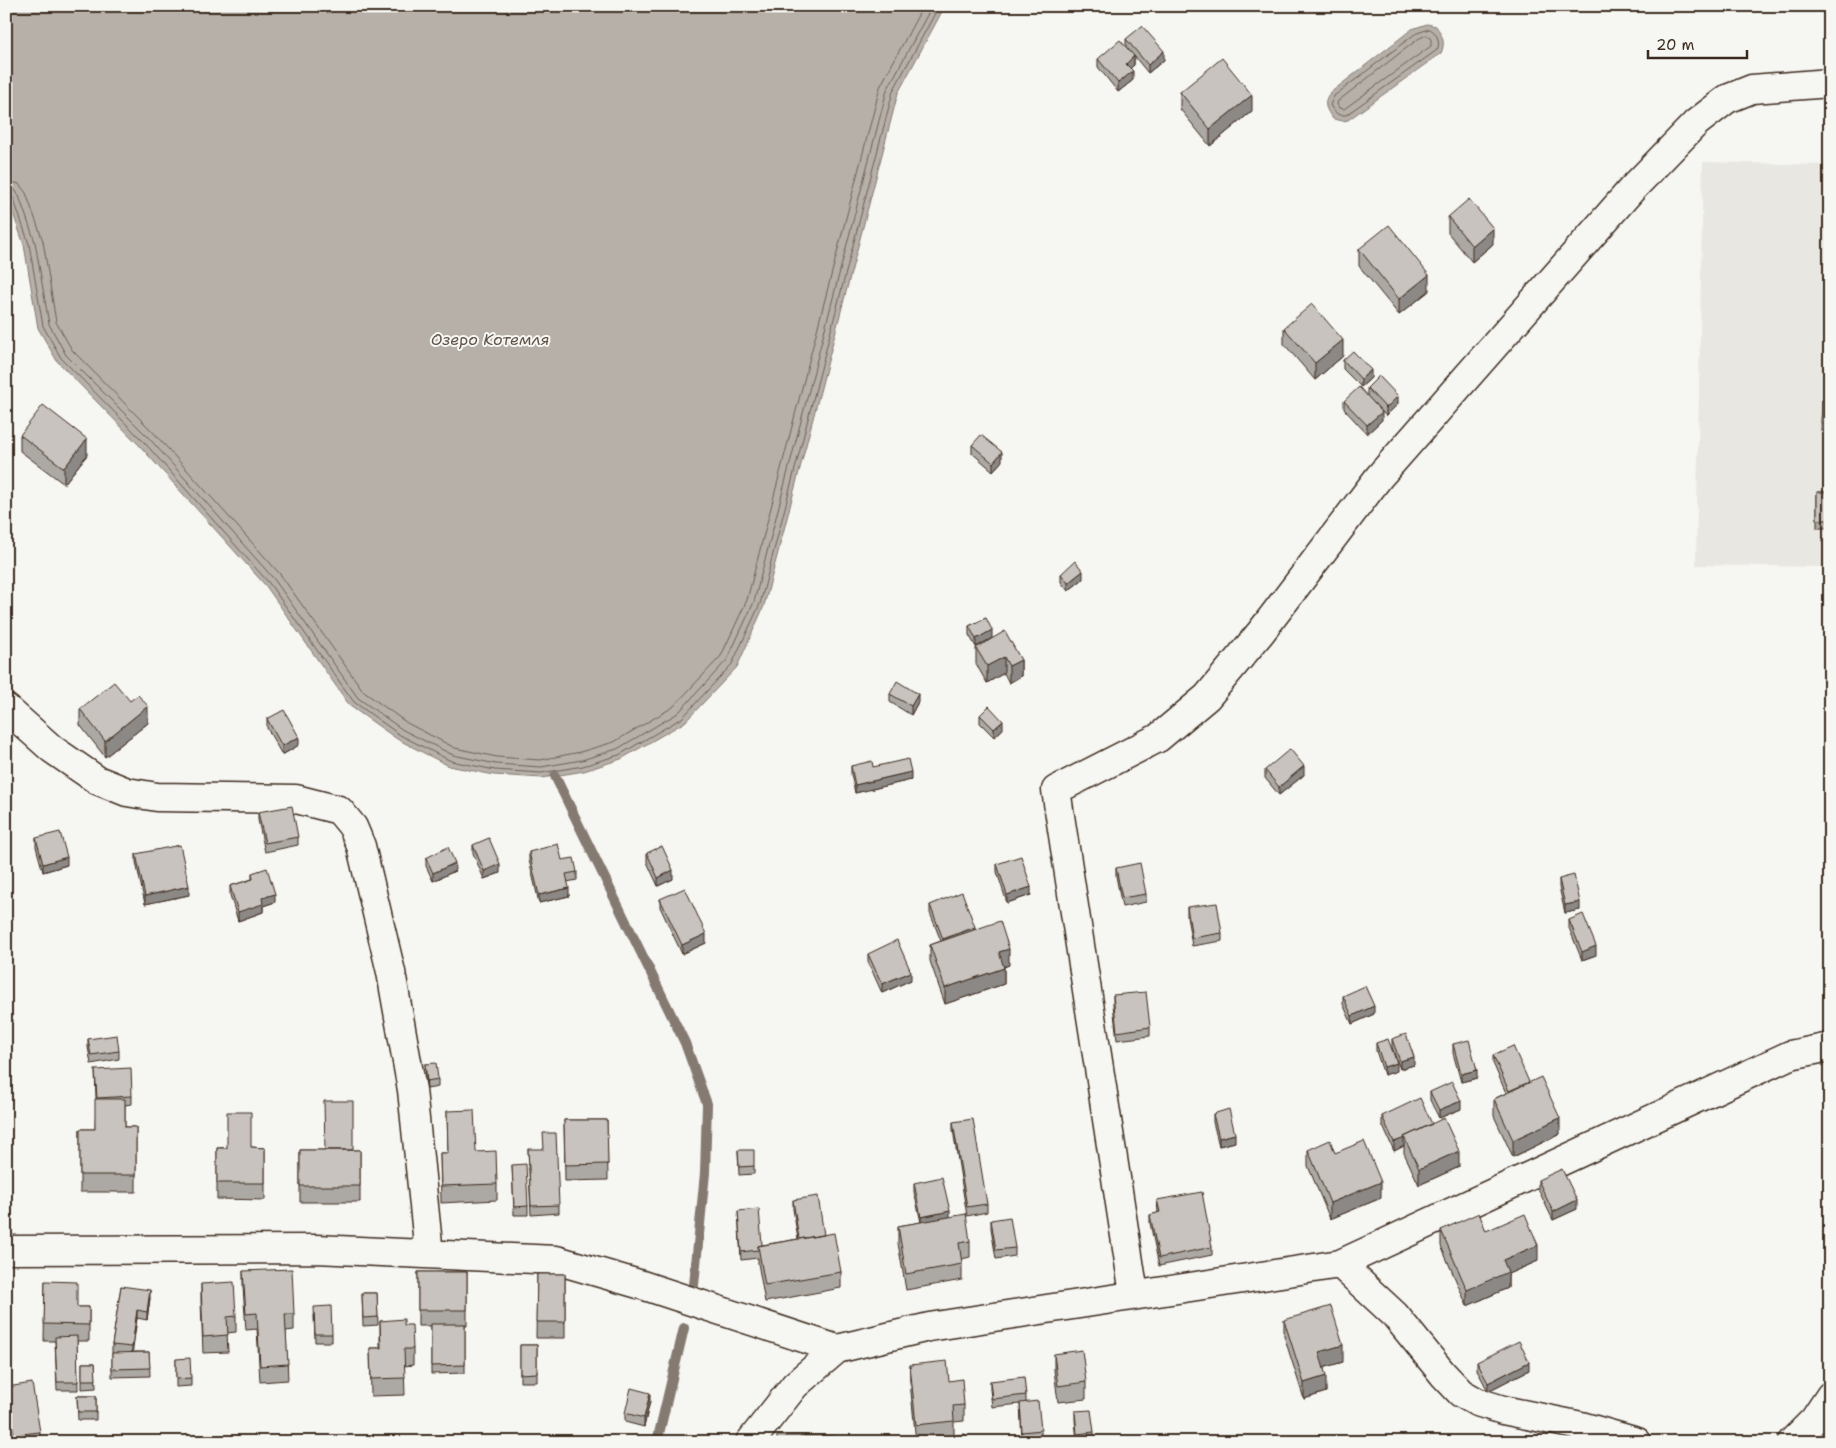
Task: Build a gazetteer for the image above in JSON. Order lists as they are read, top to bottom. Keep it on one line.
{"water":["Озеро Котемля"],"scale_bar":"20 m"}
